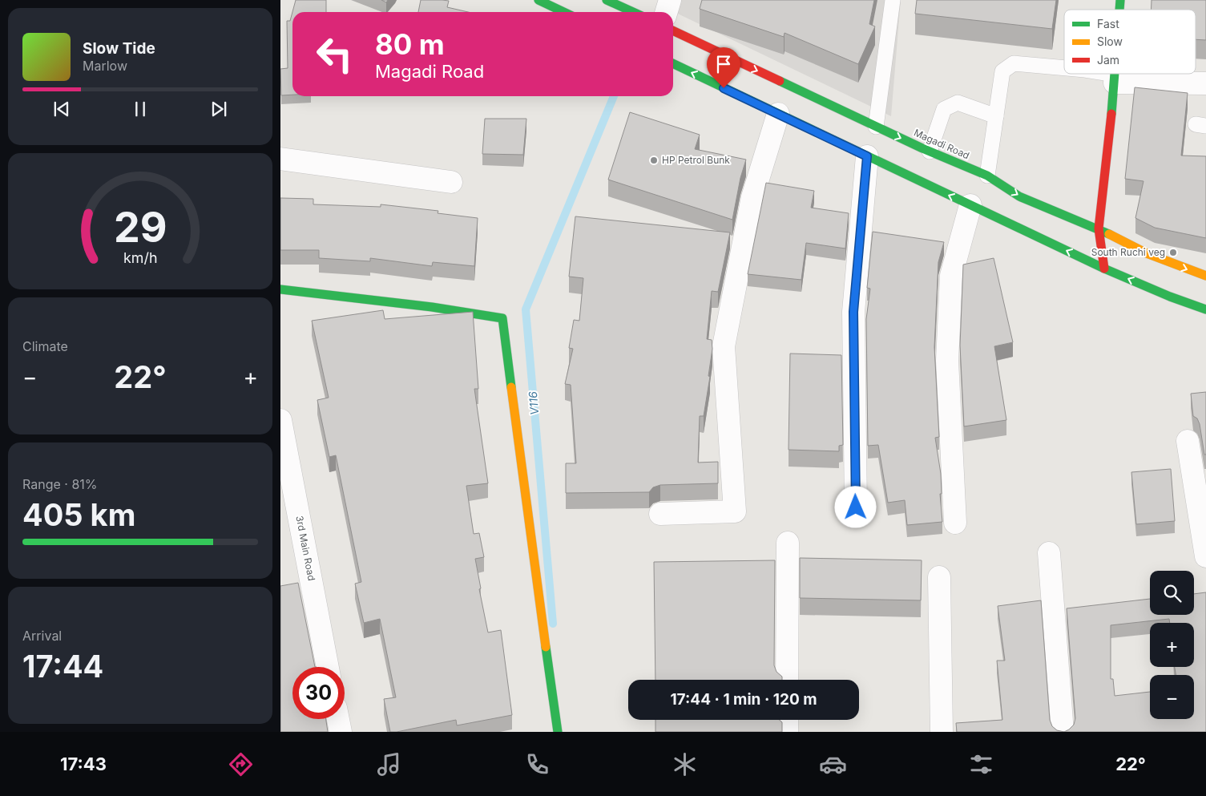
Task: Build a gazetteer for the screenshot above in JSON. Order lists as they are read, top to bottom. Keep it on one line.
{"streets":{"main road":["Magadi Road"],"street":["3rd Main Road"]},"water":["V116"],"places":["HP Petrol Bunk","South Ruchi veg"],"legend":["Fast","Slow","Jam"],"page":{"turn":["80 m","Magadi Road"],"song":["Slow Tide","Marlow"],"tile":["Climate",["Range · 81%","405 km"],["Arrival","17:44"]],"heat":["−","22°","+"],"map_buttons":["+","−"],"limit":"30","trip":"17:44 · 1 min · 120 m","tabs":["17:43","22°"],"gauge":["29","km/h"]}}
